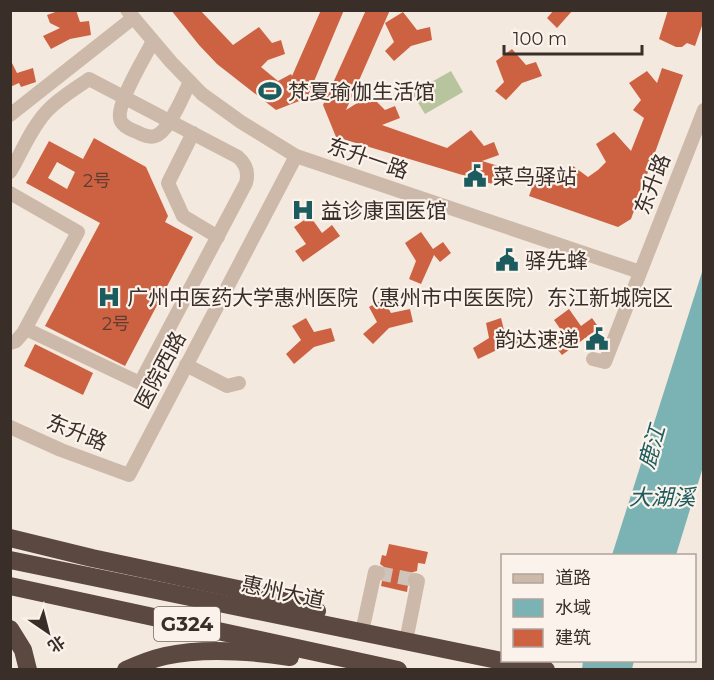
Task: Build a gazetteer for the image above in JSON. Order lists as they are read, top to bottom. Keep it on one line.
{"streets":{"highway":["惠州大道","G324"],"street":["东升一路","东升路","医院西路"]},"crossings":[["东升一路","东升路"],["东升一路","医院西路"],["东升路","医院西路"]],"water":["鹿江","大湖溪"],"places":{"sports":["梵夏瑜伽生活馆"],"public building":["菜鸟驿站","驿先蜂","韵达速递"],"hospital":["益诊康国医馆","广州中医药大学惠州医院（惠州市中医医院）东江新城院区"]},"house_numbers":["2号","2号"],"legend":["道路","水域","建筑"],"scale_bar":"100 m","north":"bottom right"}
